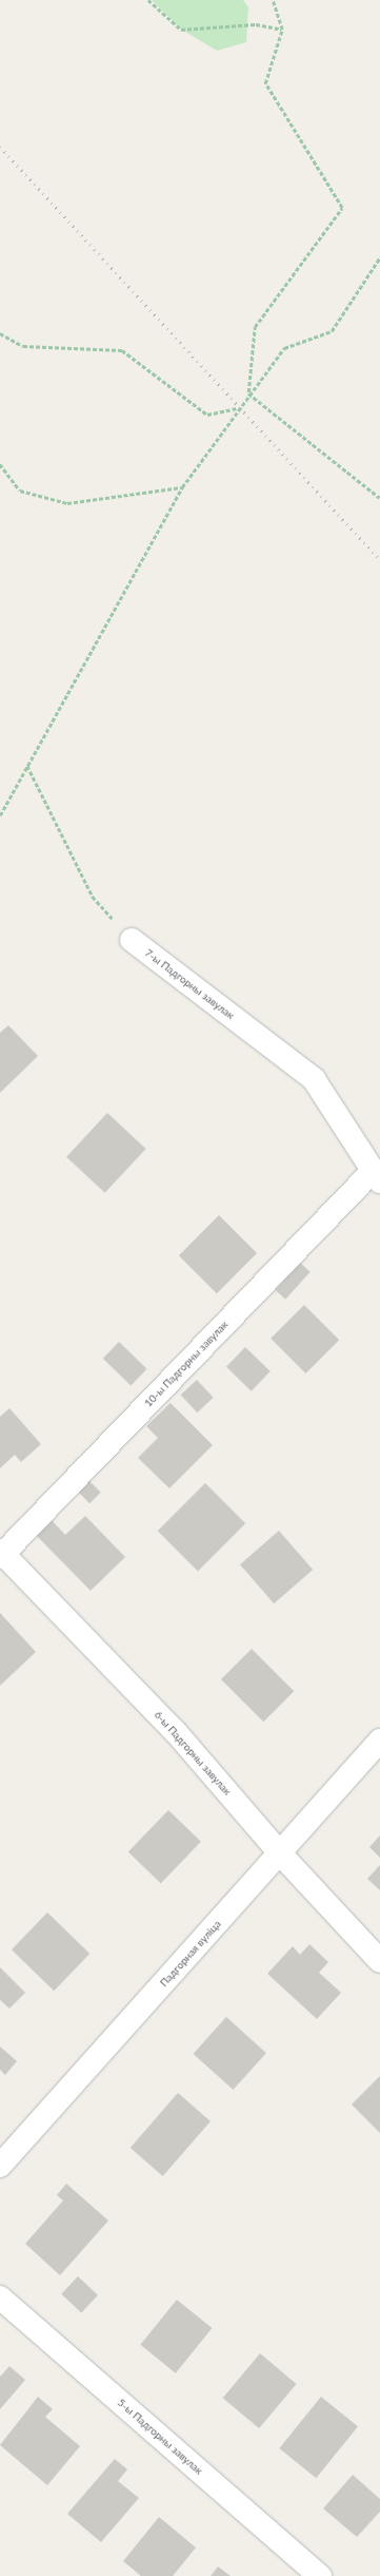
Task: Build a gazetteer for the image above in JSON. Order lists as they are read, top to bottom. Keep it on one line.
{"streets":{"street":["7-ы Падгорны завулак","10-ы Падгорны завулак","6-ы Падгорны завулак","Падгорная вуліца","5-ы Падгорны завулак"]},"crossings":[["7-ы Падгорны завулак","10-ы Падгорны завулак"],["10-ы Падгорны завулак","6-ы Падгорны завулак"],["6-ы Падгорны завулак","Падгорная вуліца"]]}
